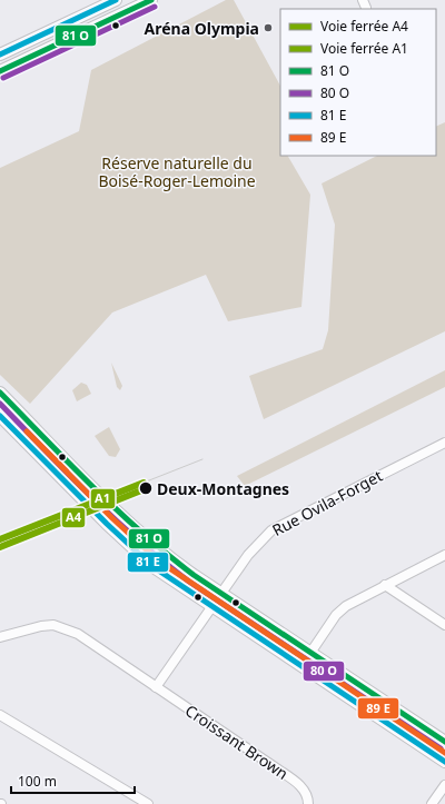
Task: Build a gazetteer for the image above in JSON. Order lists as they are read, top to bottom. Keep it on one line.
{"streets":{"street":["Rue Ovila-Forget","Croissant Brown"]},"crossings":[["Rue Ovila-Forget","Croissant Brown"]],"parks":["Réserve naturelle du Boisé-Roger-Lemoine"],"places":["Aréna Olympia","Deux-Montagnes"],"lines":["rail line A1","rail line A4"],"legend":["Voie ferrée A4","Voie ferrée A1","81 O","80 O","81 E","89 E"],"scale_bar":"100 m"}
